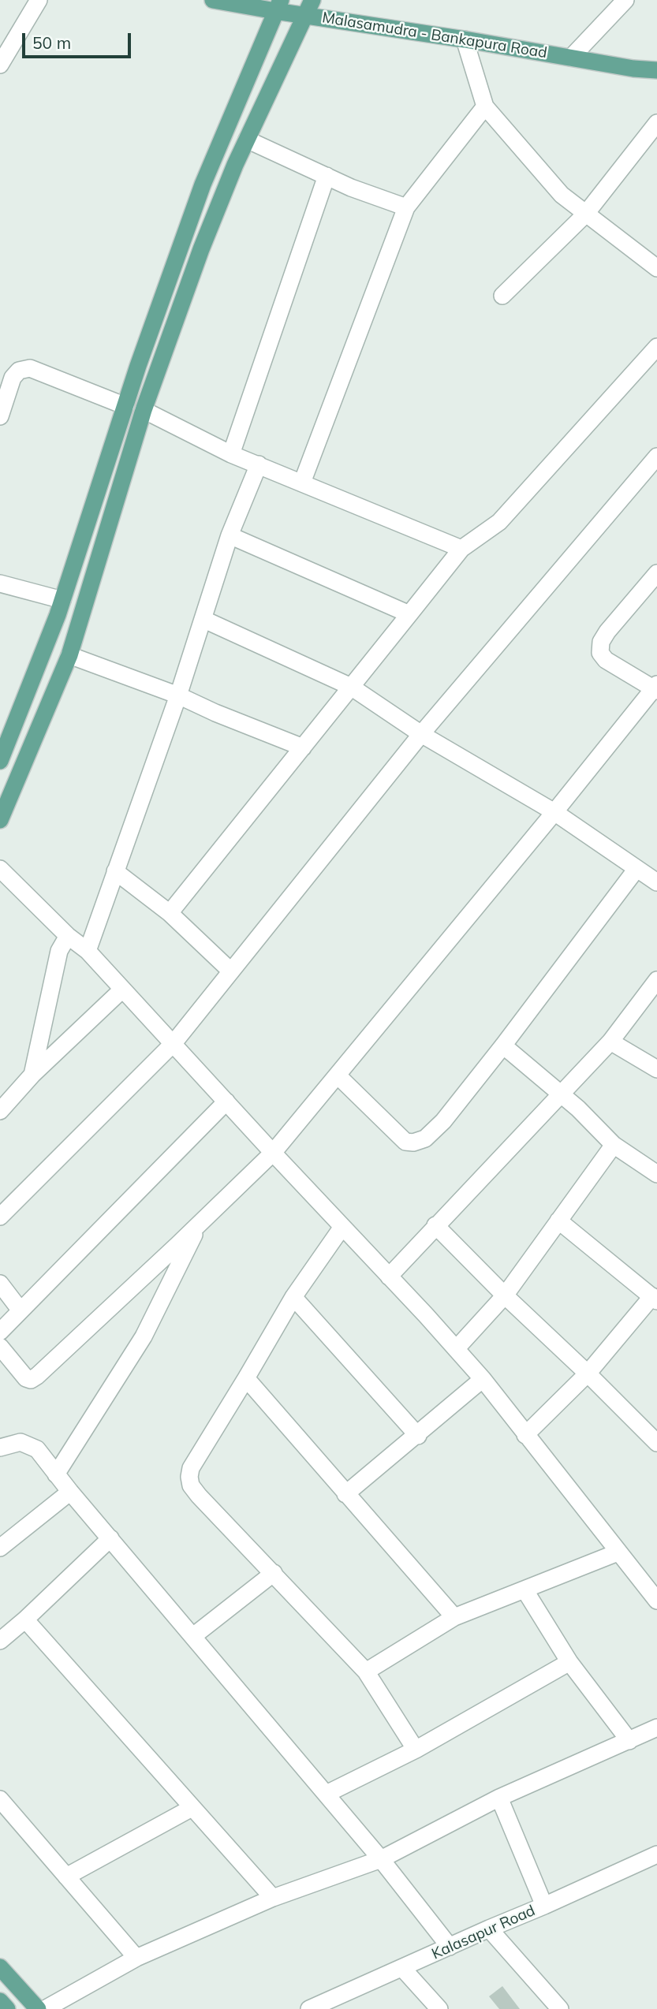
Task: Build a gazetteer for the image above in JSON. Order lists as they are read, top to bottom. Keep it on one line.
{"streets":{"main road":["Malasamudra - Bankapura Road"],"street":["Kalasapur Road"]},"scale_bar":"50 m"}
